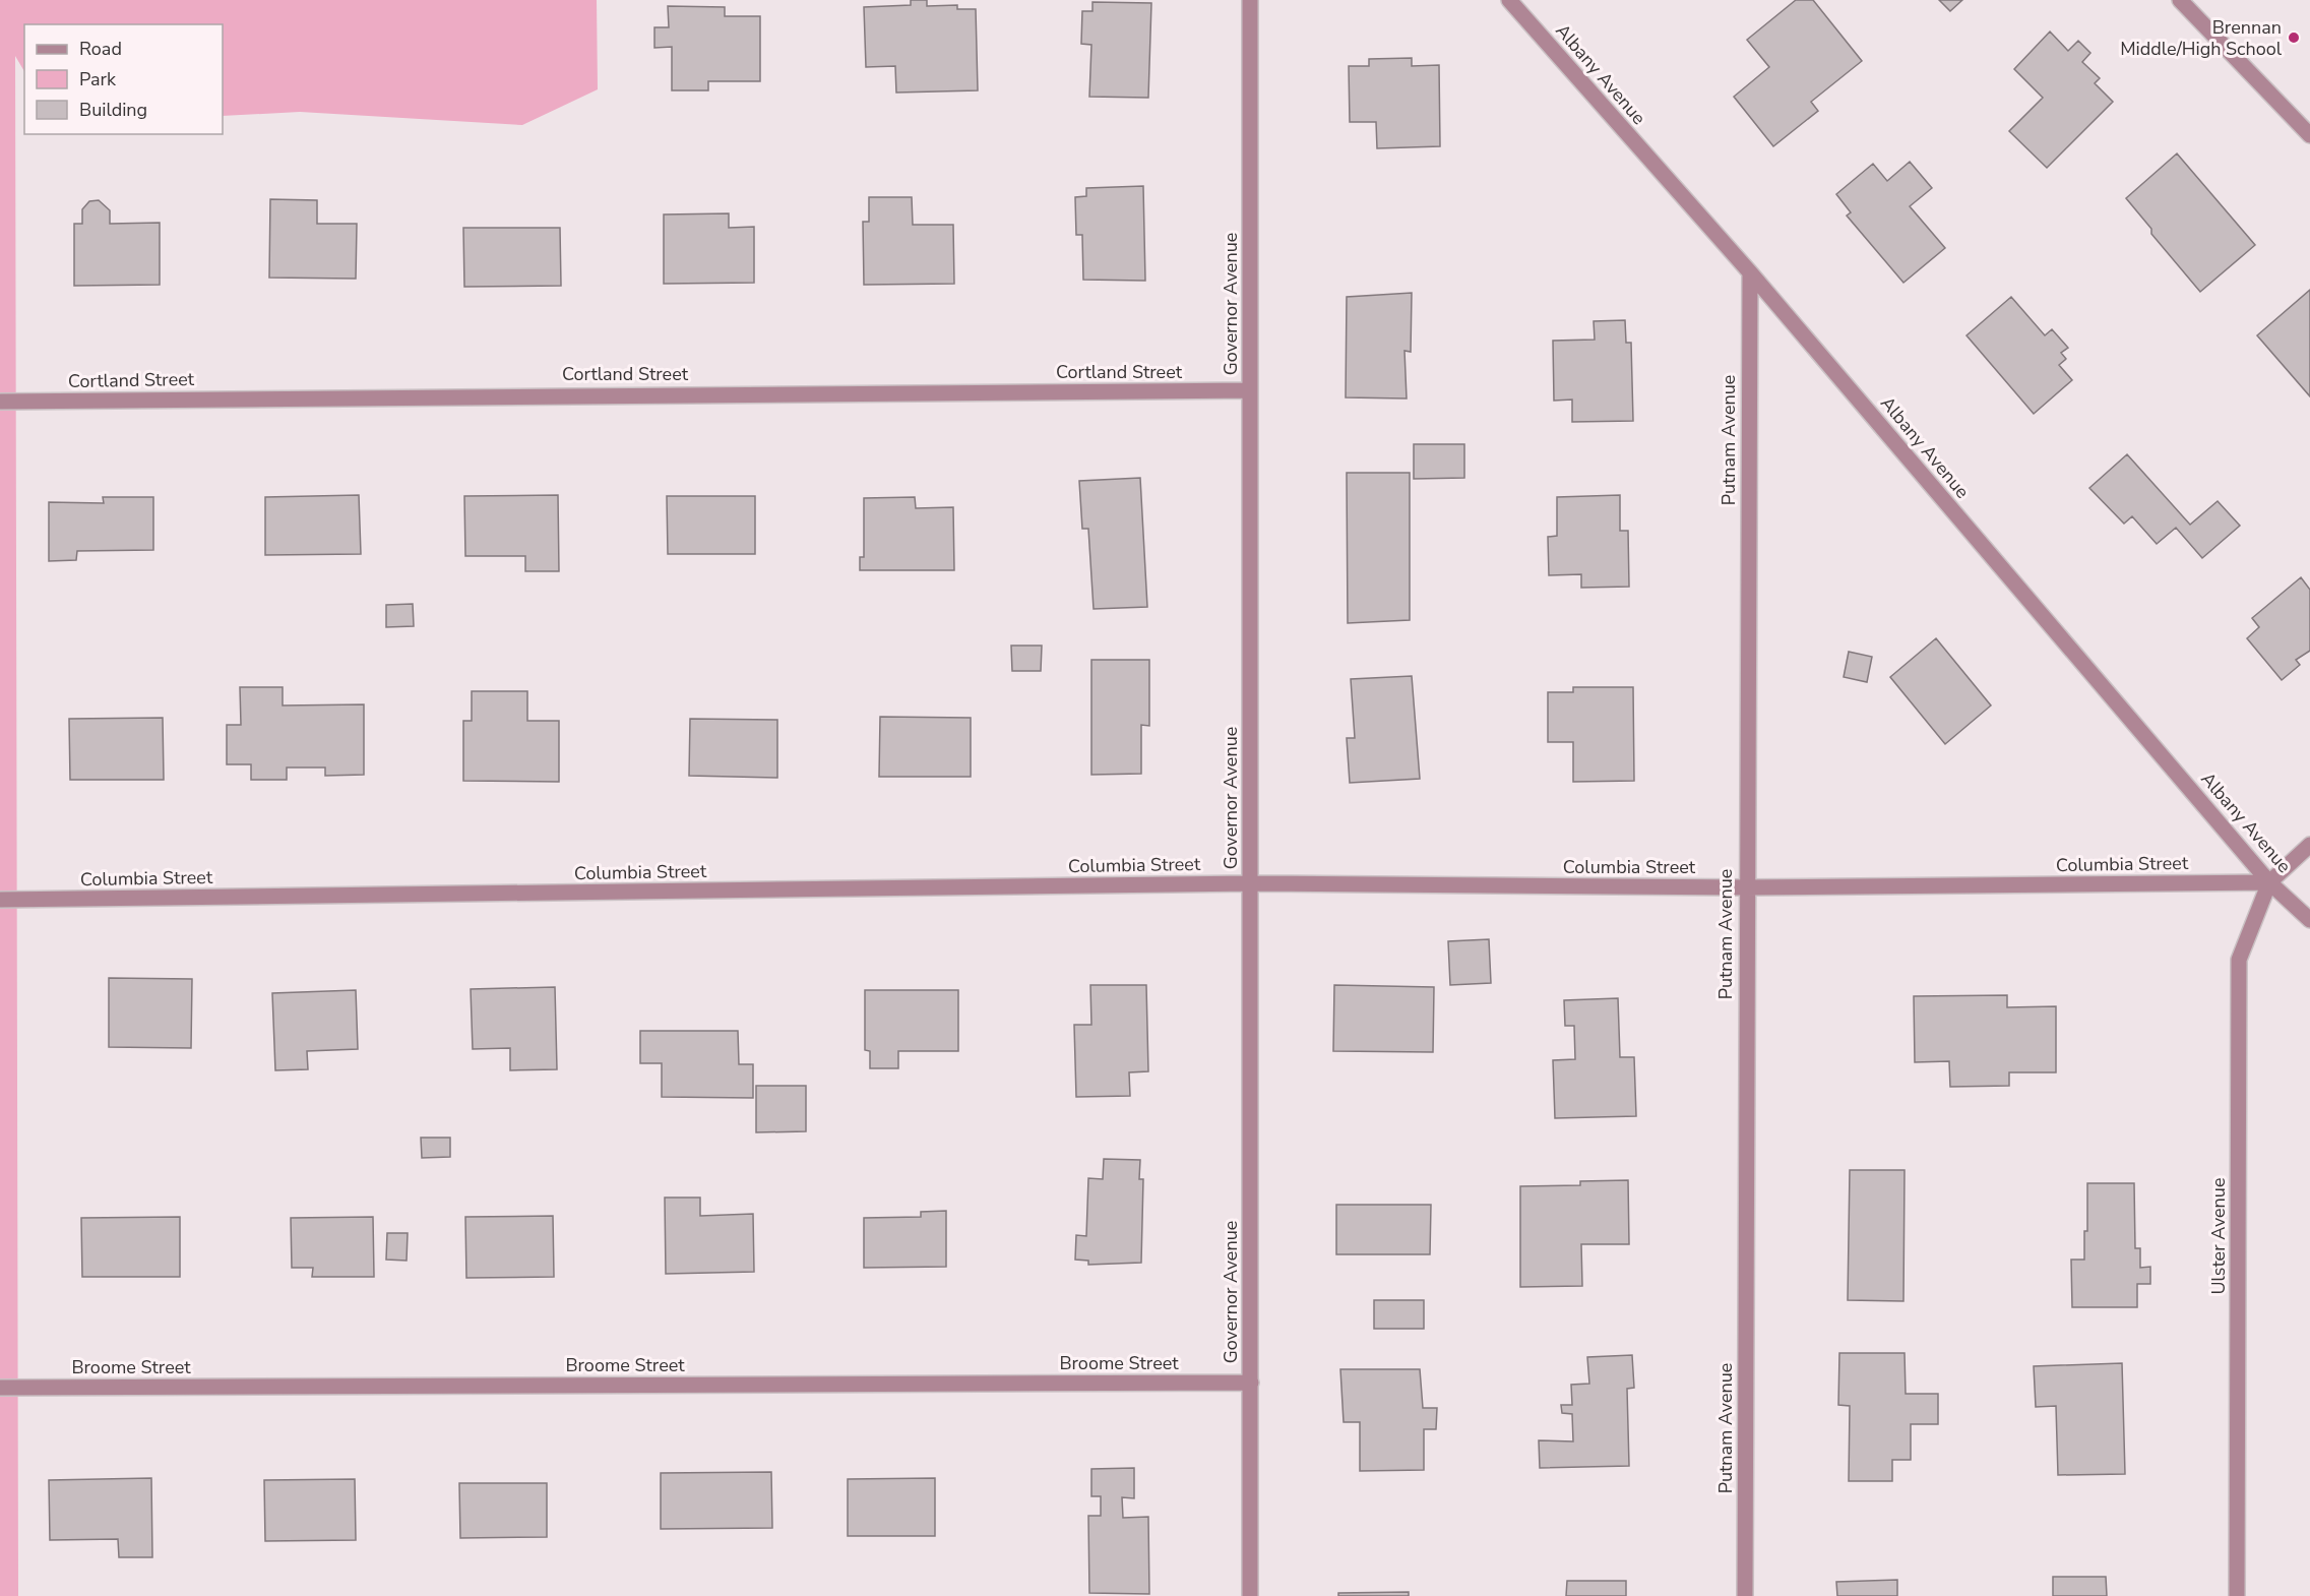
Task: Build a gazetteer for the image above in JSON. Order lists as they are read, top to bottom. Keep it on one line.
{"streets":{"street":["Albany Avenue","Governor Avenue","Cortland Street","Putnam Avenue","Columbia Street","Ulster Avenue","Broome Street"]},"crossings":[["Albany Avenue","Putnam Avenue"],["Albany Avenue","Columbia Street"],["Albany Avenue","Ulster Avenue"],["Governor Avenue","Cortland Street"],["Governor Avenue","Columbia Street"],["Governor Avenue","Broome Street"],["Putnam Avenue","Columbia Street"],["Columbia Street","Ulster Avenue"]],"places":["Brennan Middle/High School"],"legend":["Road","Park","Building"]}
